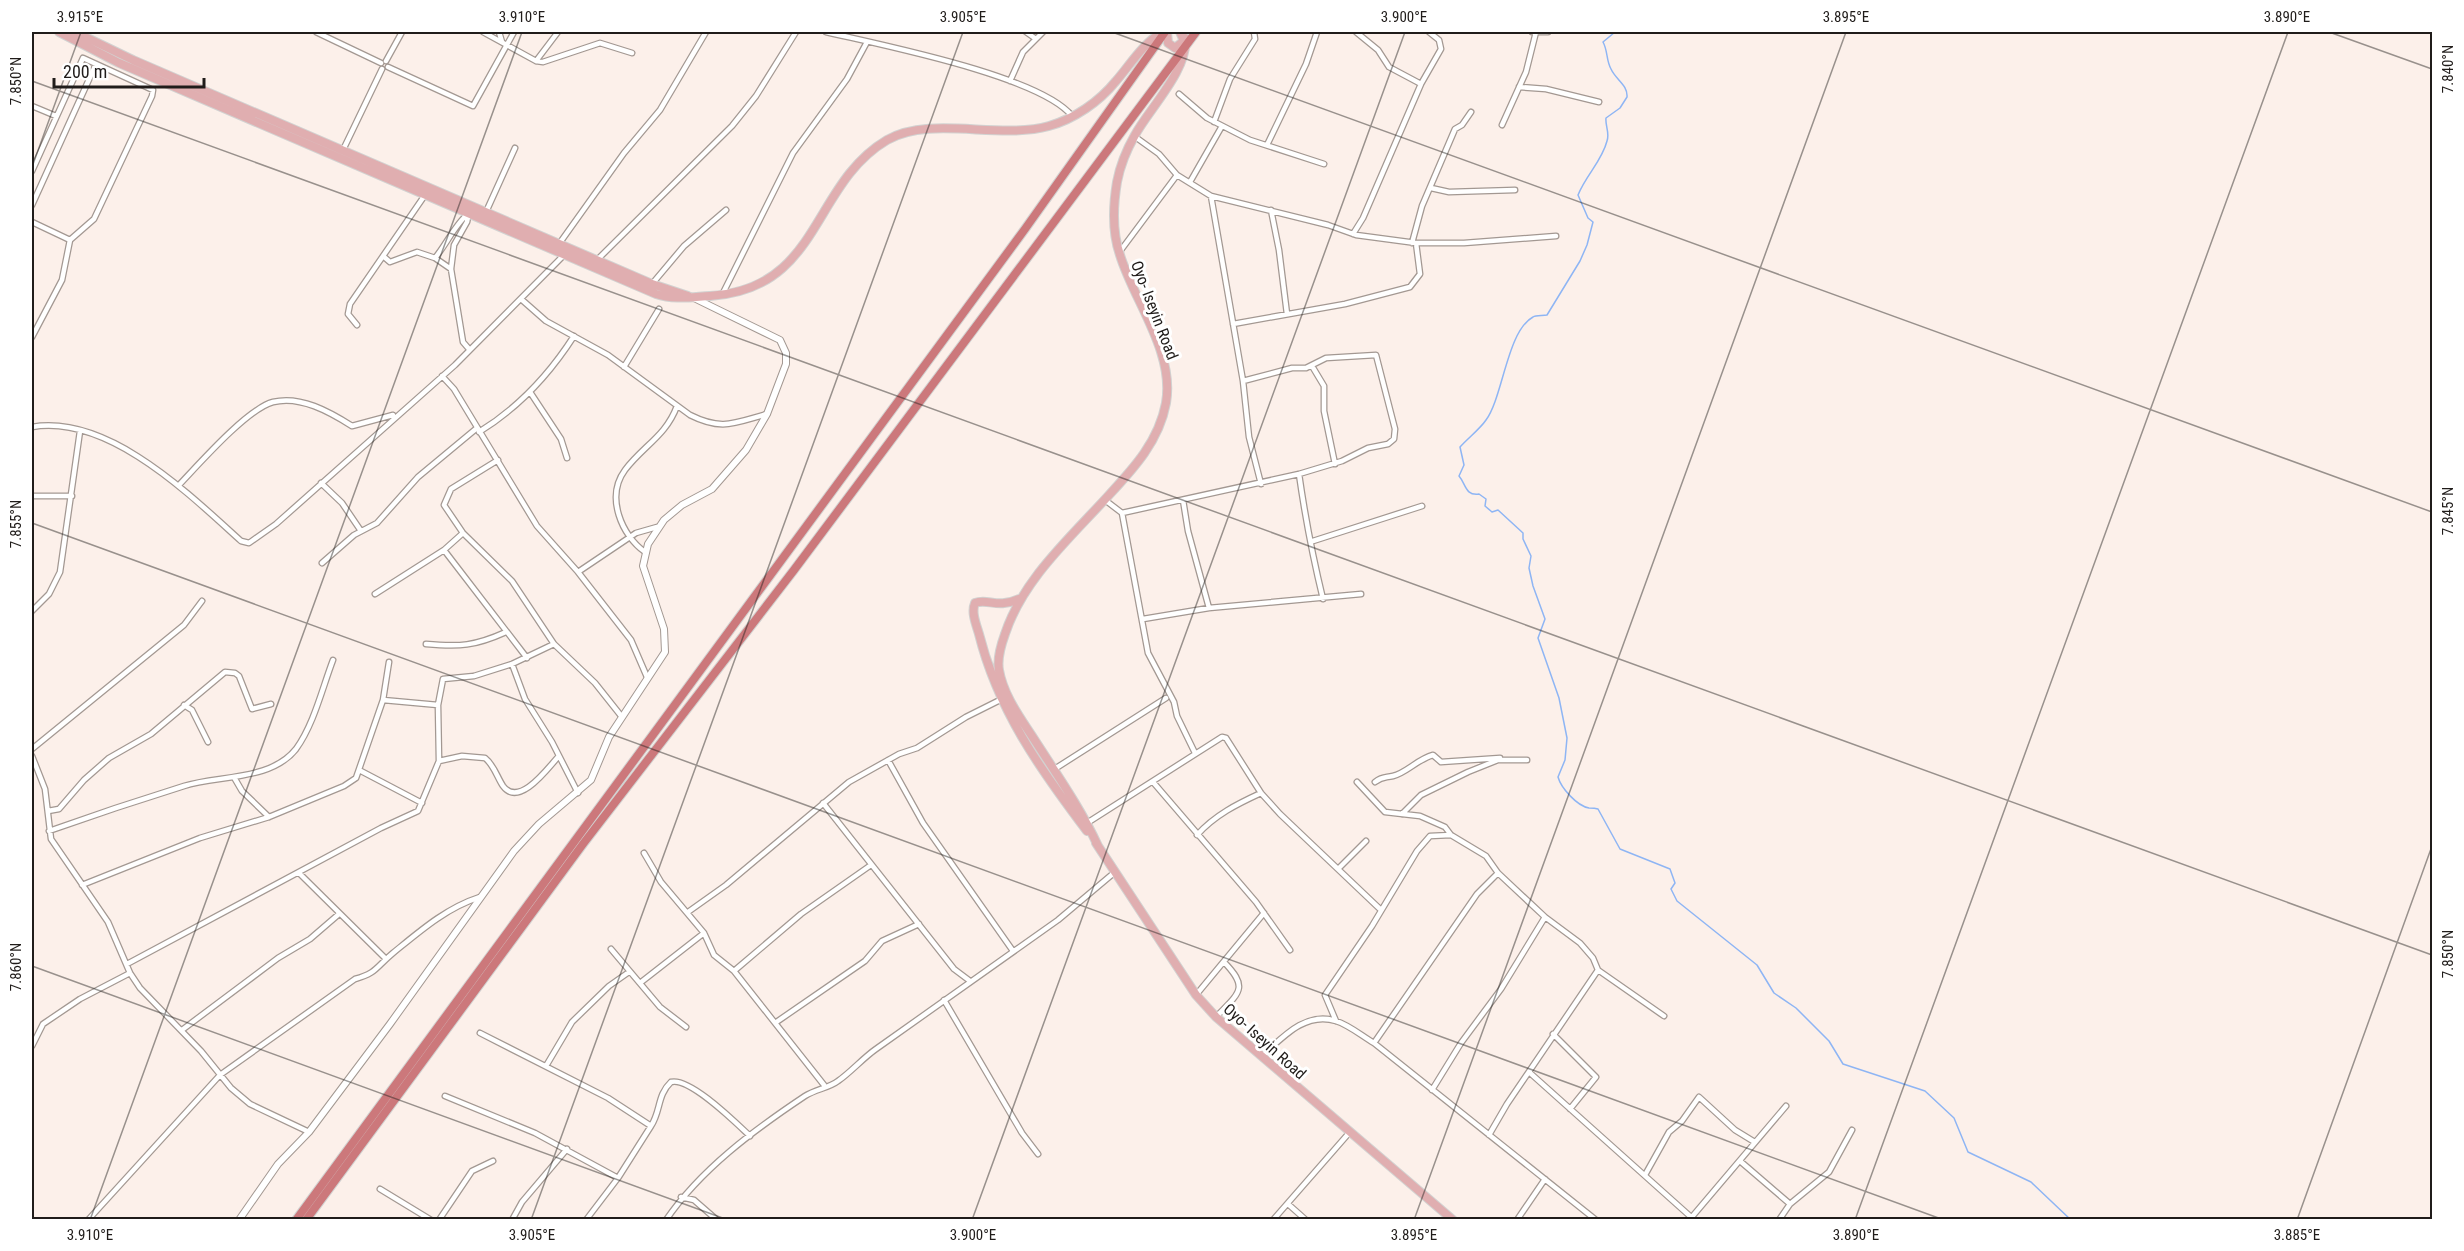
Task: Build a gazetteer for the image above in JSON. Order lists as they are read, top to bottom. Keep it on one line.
{"streets":{"main road":["Oyo- Iseyin Road"]},"scale_bar":"200 m","coordinates":["3.915°E","3.910°E","3.905°E","3.900°E","3.895°E","3.890°E","7.840°N","7.850°N","7.845°N","7.855°N","7.860°N","3.885°E"]}
